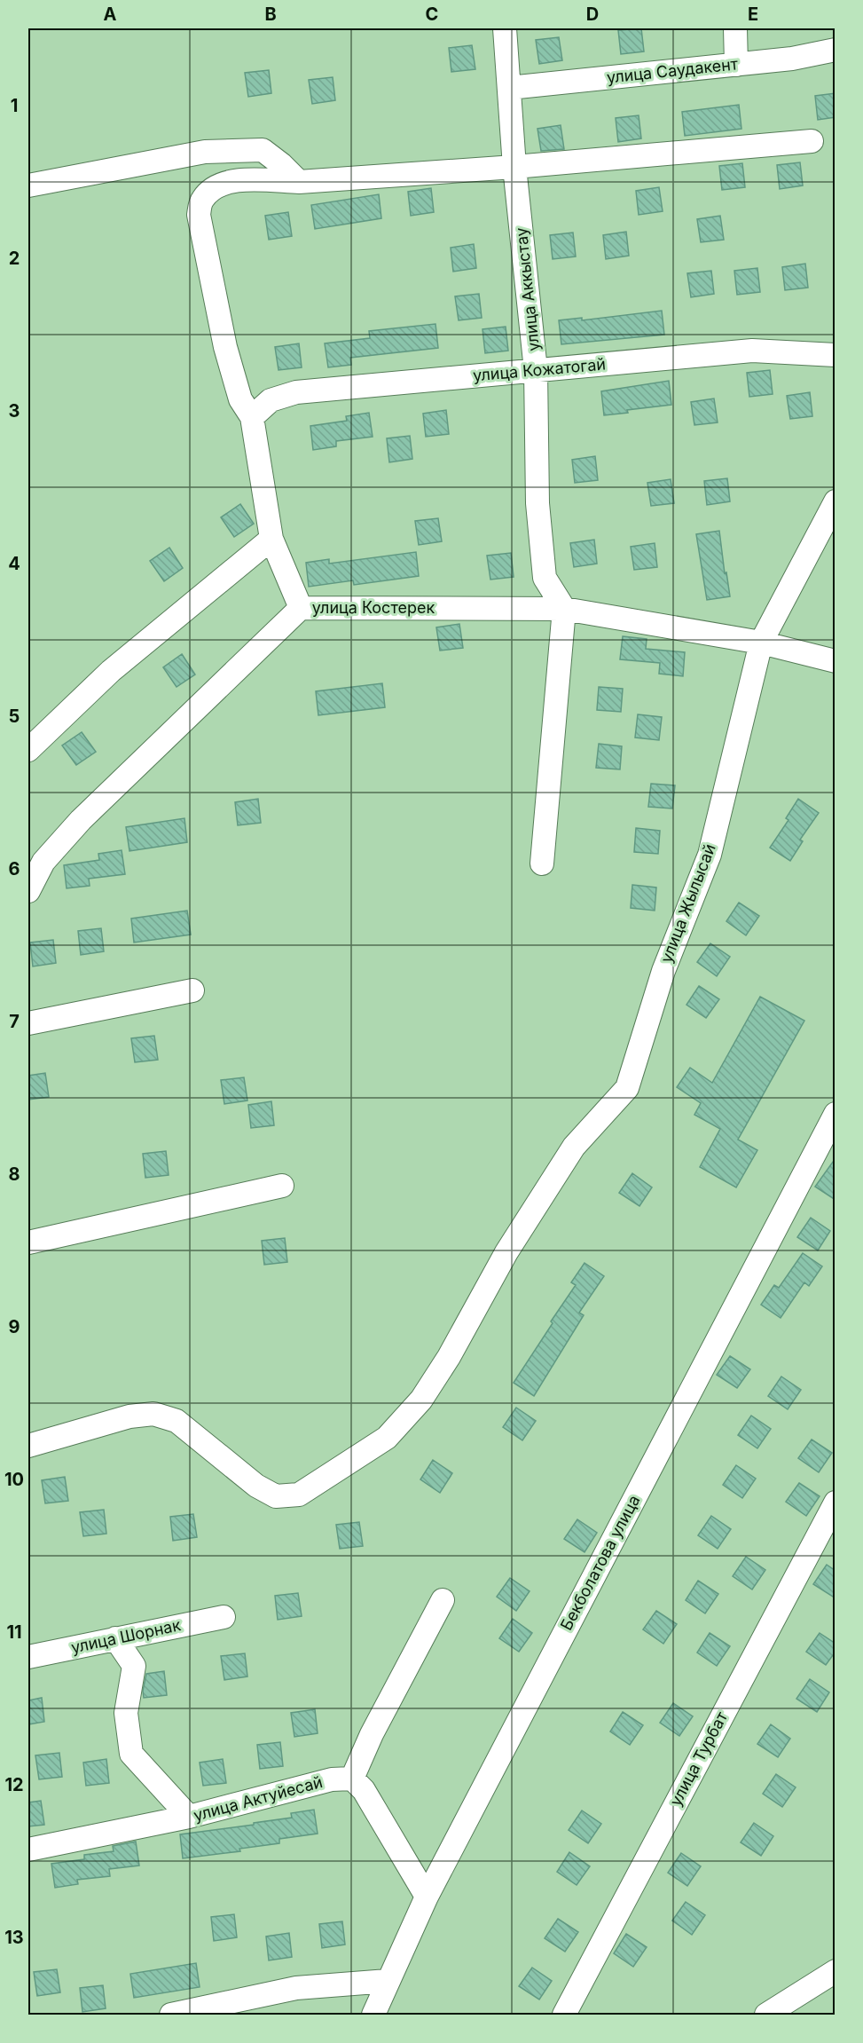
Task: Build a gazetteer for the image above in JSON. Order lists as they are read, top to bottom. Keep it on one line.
{"streets":{"street":["улица Саудакент","улица Аккыстау","улица Кожатогай","улица Костерек","улица Жылысай","Бекболатова улица","улица Шорнак","улица Турбат","улица Актуйесай"]},"crossings":[["улица Саудакент","улица Аккыстау"],["улица Аккыстау","улица Кожатогай"],["улица Аккыстау","улица Костерек"],["улица Костерек","улица Жылысай"]],"grid":{"columns":["A","B","C","D","E"],"rows":["1","2","3","4","5","6","7","8","9","10","11","12","13"]}}
